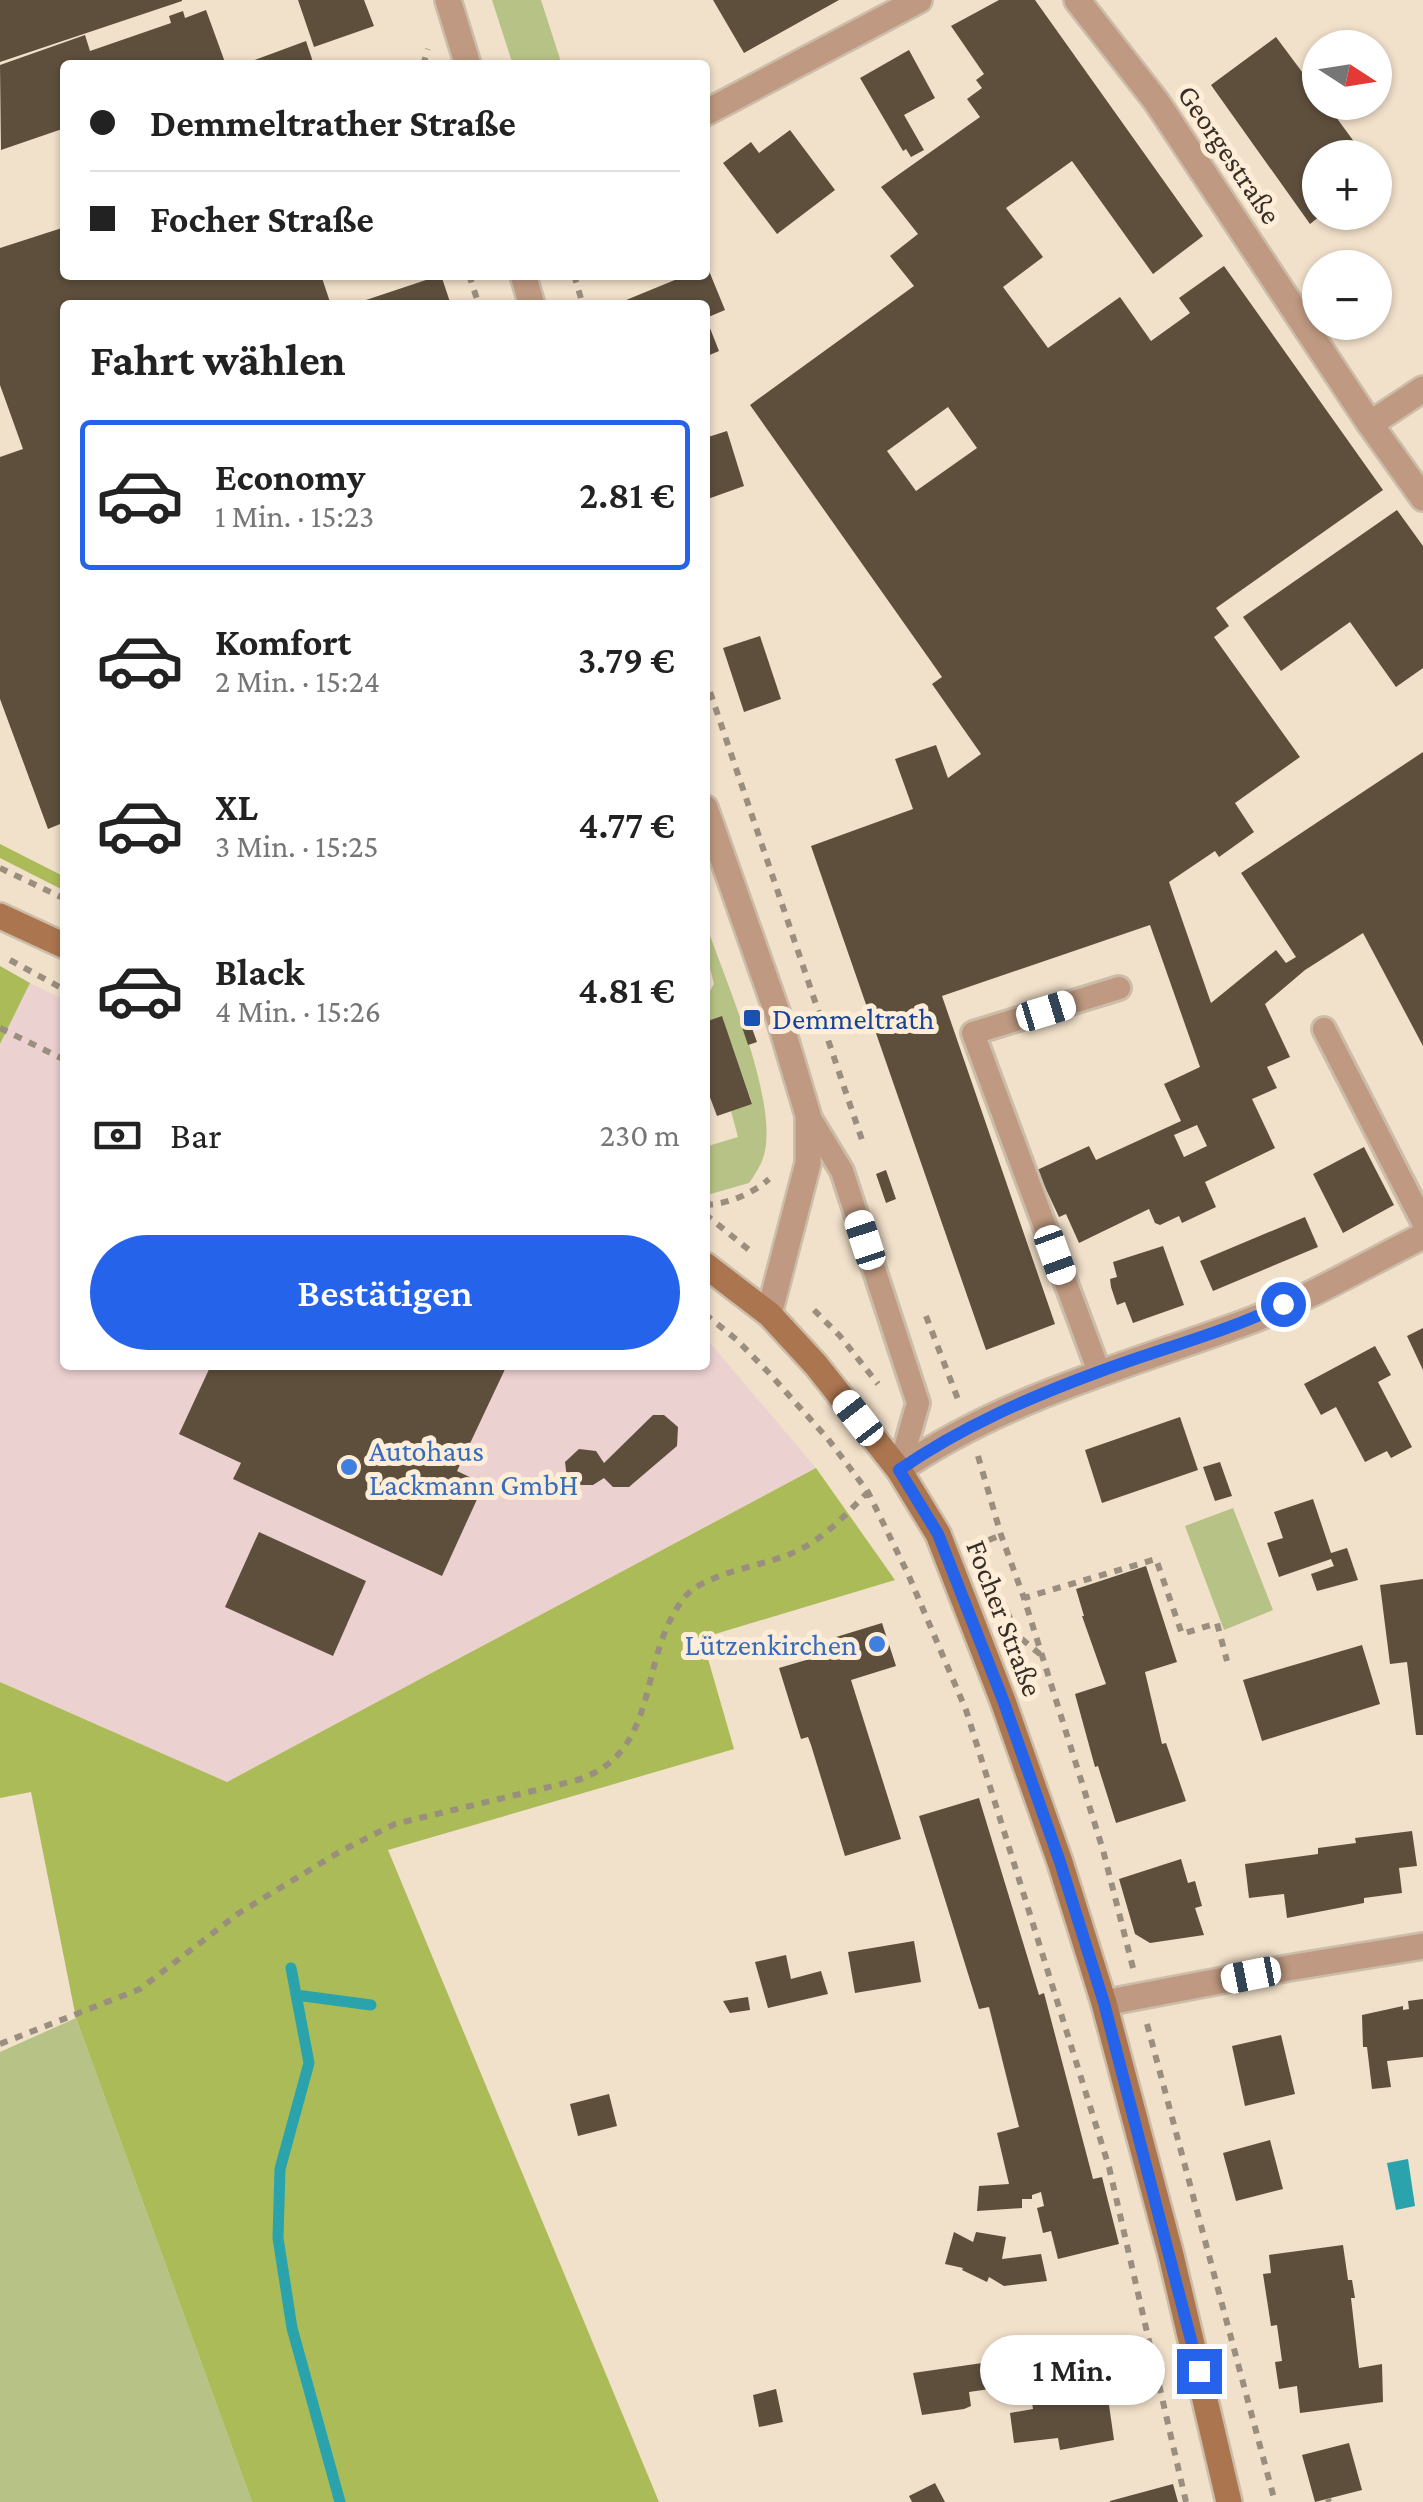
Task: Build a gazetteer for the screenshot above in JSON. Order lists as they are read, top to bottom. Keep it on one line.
{"streets":{"main road":["Focher Straße"],"street":["Georgestraße"]},"places":{"transit":["Demmeltrath"],"other":["Autohaus Lackmann GmbH","Lützenkirchen"]},"north":"right","page":{"map_buttons":["+","−"],"banner":["Demmeltrather Straße","Focher Straße"],"heading":"Fahrt wählen","list":[{"name":"Economy","note":"1 Min. · 15:23","value":"2.81 €"},{"name":"Komfort","note":"2 Min. · 15:24","value":"3.79 €"},{"name":"XL","note":"3 Min. · 15:25","value":"4.77 €"},{"name":"Black","note":"4 Min. · 15:26","value":"4.81 €"}],"pay":["Bar","230 m"],"buttons":"Bestätigen","bubble":"1 Min."}}
